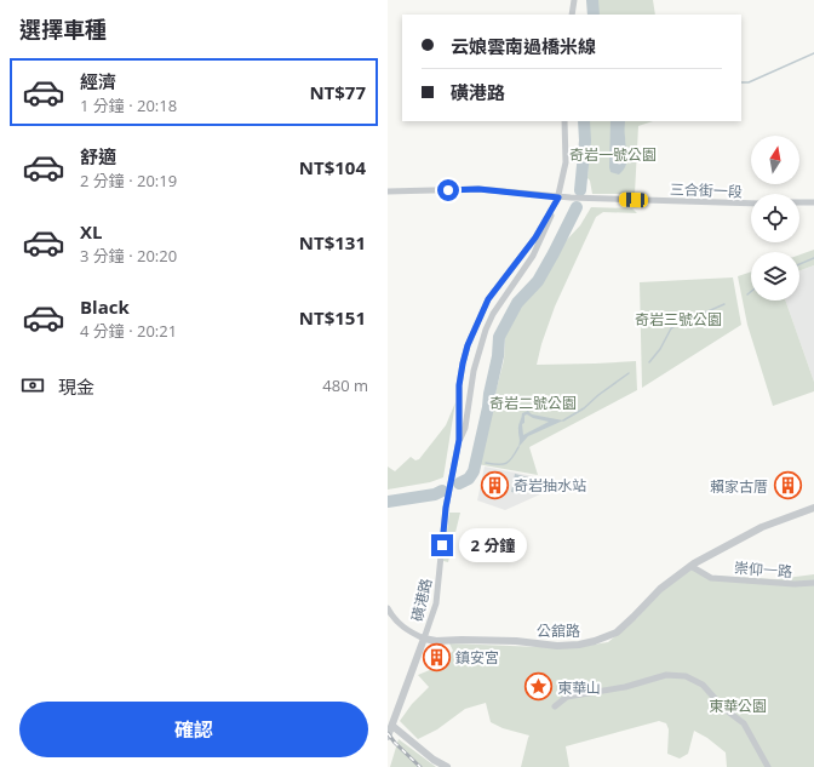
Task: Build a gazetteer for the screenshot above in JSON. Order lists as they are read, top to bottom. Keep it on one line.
{"streets":{"street":["三合街一段","崇仰一路","磺港路","公舘路"]},"crossings":[["崇仰一路","公舘路"],["磺港路","公舘路"]],"parks":["奇岩一號公園","奇岩三號公園","奇岩二號公園","東華公園"],"places":{"building":["奇岩抽水站","賴家古厝","鎮安宮"],"place":["東華山"]},"north":"top","page":{"heading":"選擇車種","banner":["云娘雲南過橋米線","磺港路"],"list":[{"name":"經濟","note":"1 分鐘 · 20:18","value":"NT$77"},{"name":"舒適","note":"2 分鐘 · 20:19","value":"NT$104"},{"name":"XL","note":"3 分鐘 · 20:20","value":"NT$131"},{"name":"Black","note":"4 分鐘 · 20:21","value":"NT$151"}],"pay":["現金","480 m"],"bubble":"2 分鐘","buttons":"確認"}}
